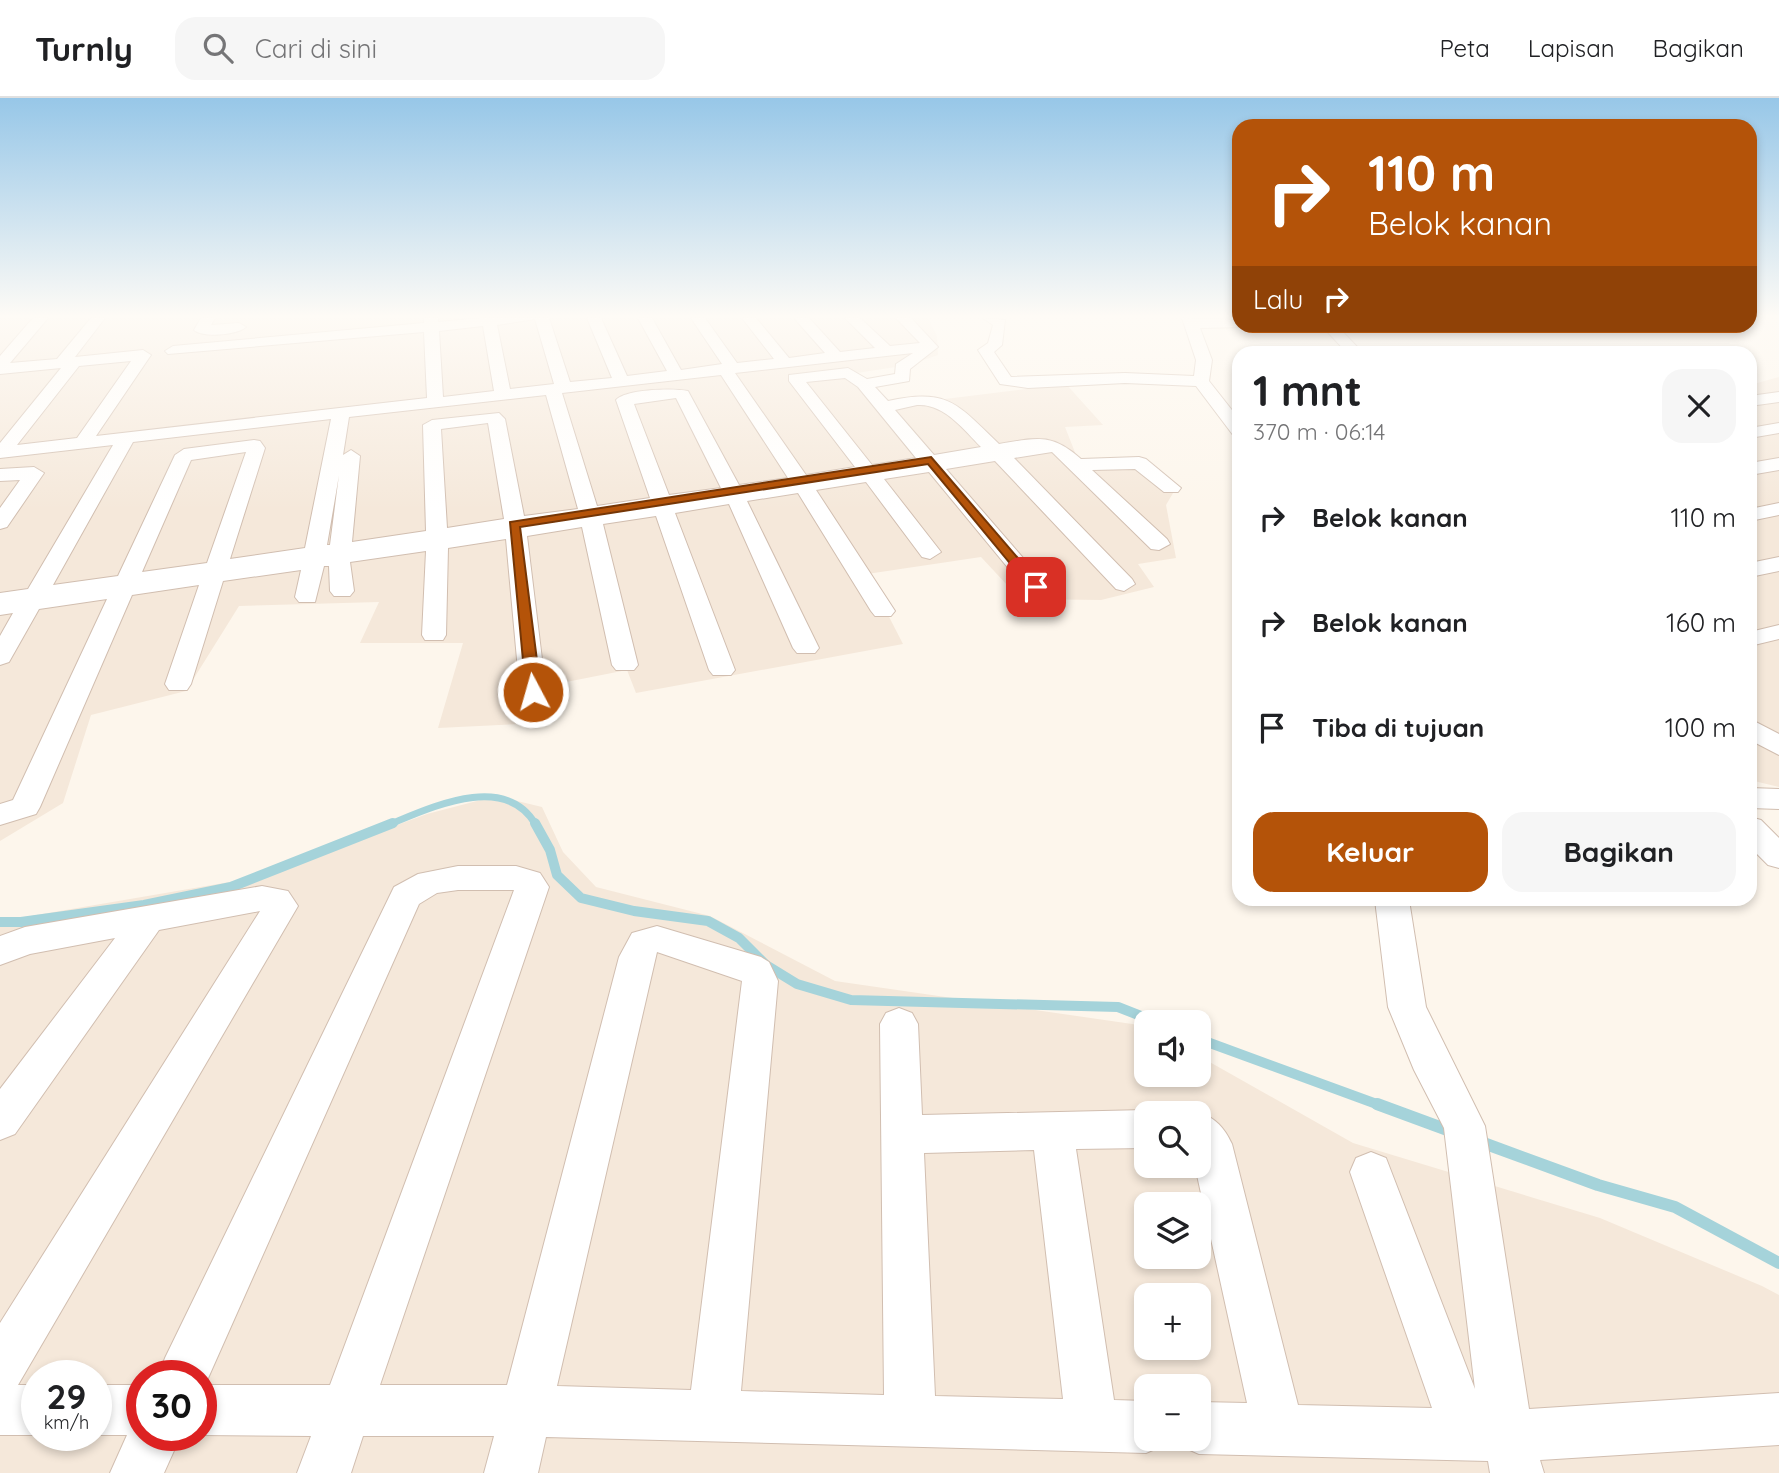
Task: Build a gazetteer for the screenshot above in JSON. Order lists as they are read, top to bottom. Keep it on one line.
{"page":{"header":"Turnly","search":"Cari di sini","nav":["Peta","Lapisan","Bagikan"],"turn":["110 m","Belok kanan"],"then":"Lalu","heading":["1 mnt","370 m · 06:14"],"list":[{"name":"Belok kanan","value":"110 m"},{"name":"Belok kanan","value":"160 m"},{"name":"Tiba di tujuan","value":"100 m"}],"buttons":["Keluar","Bagikan"],"map_buttons":["+","−"],"speed":"29 km/h","limit":"30"}}
